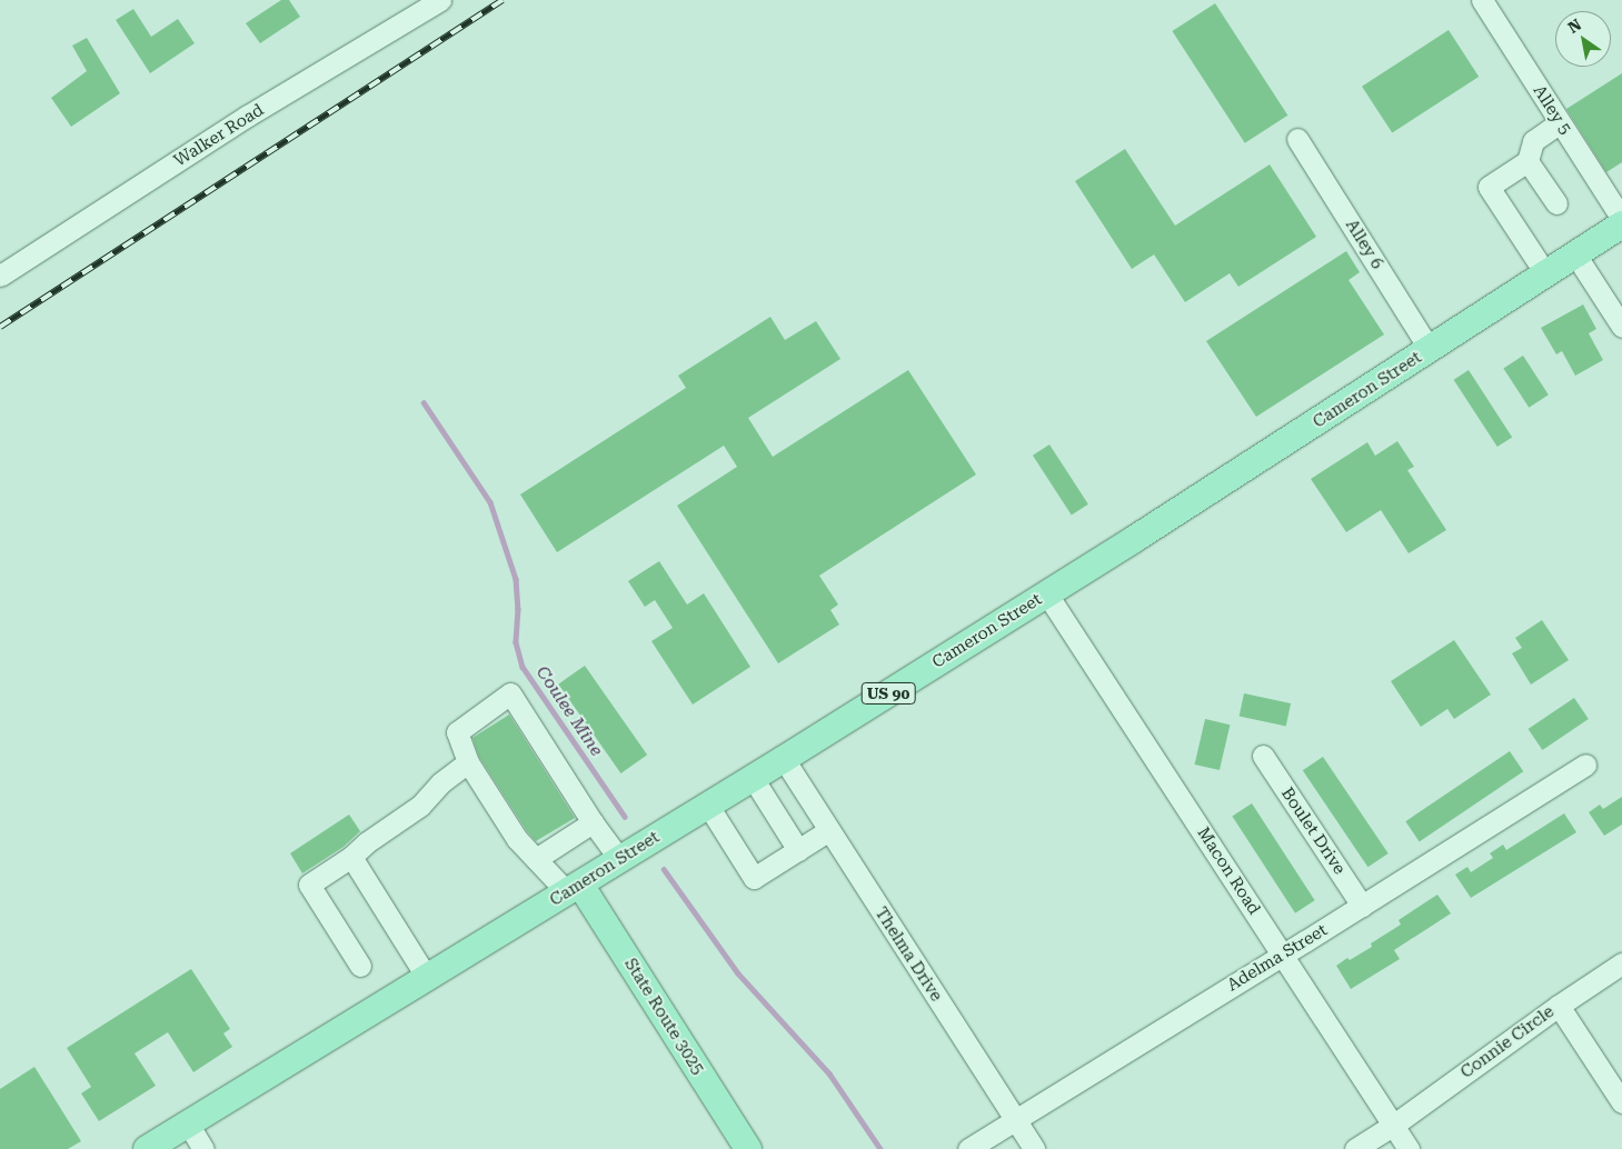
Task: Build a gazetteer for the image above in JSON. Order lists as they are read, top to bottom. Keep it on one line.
{"streets":{"main road":["Cameron Street","US 90","State Route 3025"],"street":["Alley 5","Walker Road","Alley 6","Boulet Drive","Macon Road","Thelma Drive","Adelma Street","Connie Circle"]},"crossings":[["Alley 6","Cameron Street"],["Cameron Street","Macon Road"],["Cameron Street","Thelma Drive"],["Cameron Street","State Route 3025"],["Boulet Drive","Adelma Street"],["Macon Road","Adelma Street"],["Macon Road","Connie Circle"],["Thelma Drive","Adelma Street"]],"water":["Coulee Mine"],"north":"top left"}
